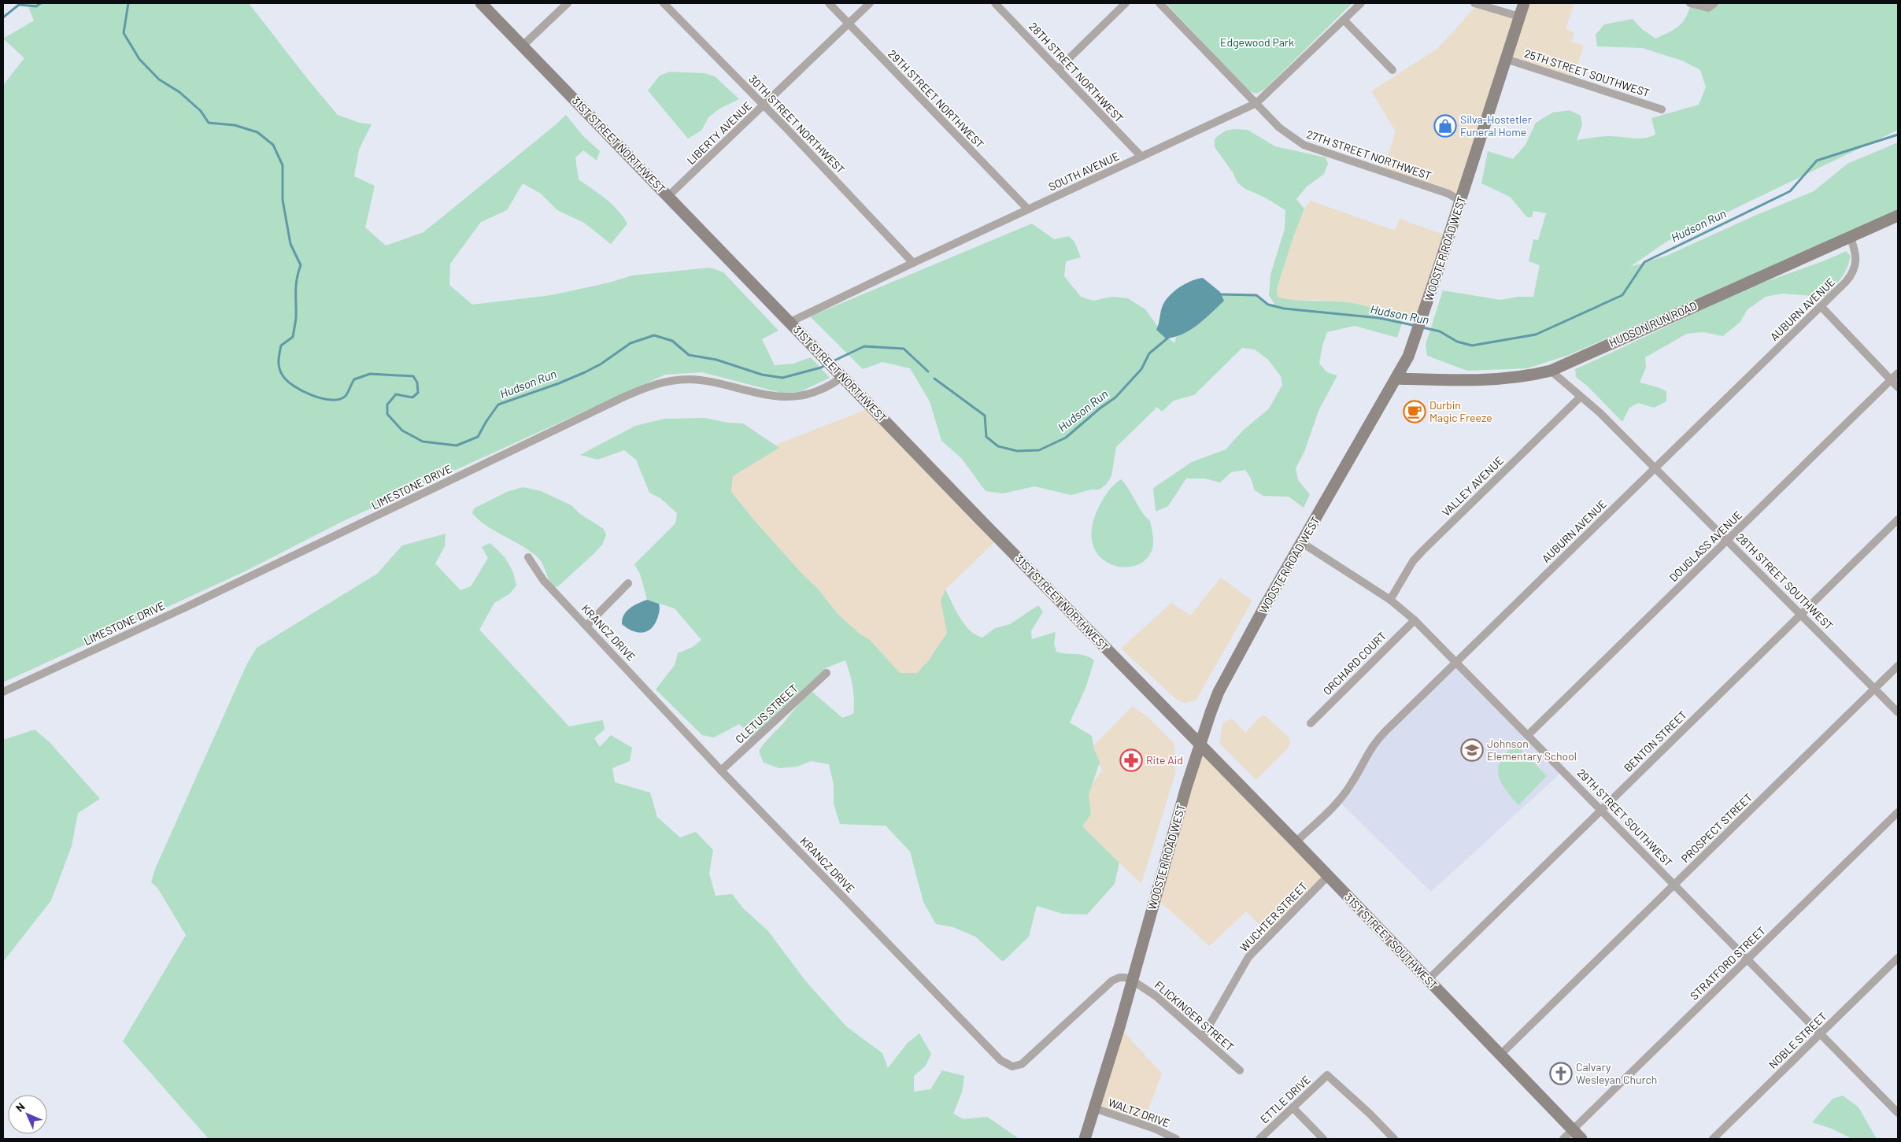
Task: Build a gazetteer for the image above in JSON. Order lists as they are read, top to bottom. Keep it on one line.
{"streets":{"main road":["31ST STREET NORTHWEST","WOOSTER ROAD WEST","HUDSON RUN ROAD","31ST STREET SOUTHWEST"],"street":["28TH STREET NORTHWEST","25TH STREET SOUTHWEST","29TH STREET NORTHWEST","30TH STREET NORTHWEST","LIBERTY AVENUE","27TH STREET NORTHWEST","SOUTH AVENUE","AUBURN AVENUE","VALLEY AVENUE","LIMESTONE DRIVE","DOUGLASS AVENUE","28TH STREET SOUTHWEST","KRANCZ DRIVE","ORCHARD COURT","CLETUS STREET","BENTON STREET","29TH STREET SOUTHWEST","PROSPECT STREET","WUCHTER STREET","STRATFORD STREET","FLICKINGER STREET","NOBLE STREET","ETTLE DRIVE","WALTZ DRIVE"]},"crossings":[["28TH STREET NORTHWEST","SOUTH AVENUE"],["25TH STREET SOUTHWEST","WOOSTER ROAD WEST"],["29TH STREET NORTHWEST","LIBERTY AVENUE"],["29TH STREET NORTHWEST","SOUTH AVENUE"],["30TH STREET NORTHWEST","LIBERTY AVENUE"],["30TH STREET NORTHWEST","SOUTH AVENUE"],["LIBERTY AVENUE","31ST STREET NORTHWEST"],["31ST STREET NORTHWEST","SOUTH AVENUE"],["31ST STREET NORTHWEST","WOOSTER ROAD WEST"],["31ST STREET NORTHWEST","LIMESTONE DRIVE"],["31ST STREET NORTHWEST","31ST STREET SOUTHWEST"],["27TH STREET NORTHWEST","SOUTH AVENUE"],["27TH STREET NORTHWEST","WOOSTER ROAD WEST"],["WOOSTER ROAD WEST","HUDSON RUN ROAD"],["WOOSTER ROAD WEST","KRANCZ DRIVE"],["WOOSTER ROAD WEST","29TH STREET SOUTHWEST"],["WOOSTER ROAD WEST","31ST STREET SOUTHWEST"],["WOOSTER ROAD WEST","FLICKINGER STREET"],["WOOSTER ROAD WEST","WALTZ DRIVE"],["AUBURN AVENUE","HUDSON RUN ROAD"],["AUBURN AVENUE","28TH STREET SOUTHWEST"],["AUBURN AVENUE","29TH STREET SOUTHWEST"],["AUBURN AVENUE","31ST STREET SOUTHWEST"],["HUDSON RUN ROAD","28TH STREET SOUTHWEST"],["VALLEY AVENUE","28TH STREET SOUTHWEST"],["VALLEY AVENUE","29TH STREET SOUTHWEST"],["DOUGLASS AVENUE","28TH STREET SOUTHWEST"],["DOUGLASS AVENUE","29TH STREET SOUTHWEST"],["28TH STREET SOUTHWEST","BENTON STREET"],["28TH STREET SOUTHWEST","PROSPECT STREET"],["KRANCZ DRIVE","CLETUS STREET"],["KRANCZ DRIVE","FLICKINGER STREET"],["ORCHARD COURT","29TH STREET SOUTHWEST"],["BENTON STREET","29TH STREET SOUTHWEST"],["BENTON STREET","31ST STREET SOUTHWEST"],["29TH STREET SOUTHWEST","PROSPECT STREET"],["29TH STREET SOUTHWEST","STRATFORD STREET"],["29TH STREET SOUTHWEST","NOBLE STREET"],["PROSPECT STREET","31ST STREET SOUTHWEST"],["WUCHTER STREET","31ST STREET SOUTHWEST"],["WUCHTER STREET","FLICKINGER STREET"],["31ST STREET SOUTHWEST","STRATFORD STREET"]],"water":["Hudson Run"],"parks":["Edgewood Park"],"places":{"shop":["Silva-Hostetler Funeral Home"],"cafe":["Durbin Magic Freeze"],"school or university":["Johnson Elementary School"],"pharmacy":["Rite Aid"],"church":["Calvary Wesleyan Church"]},"north":"top left"}
